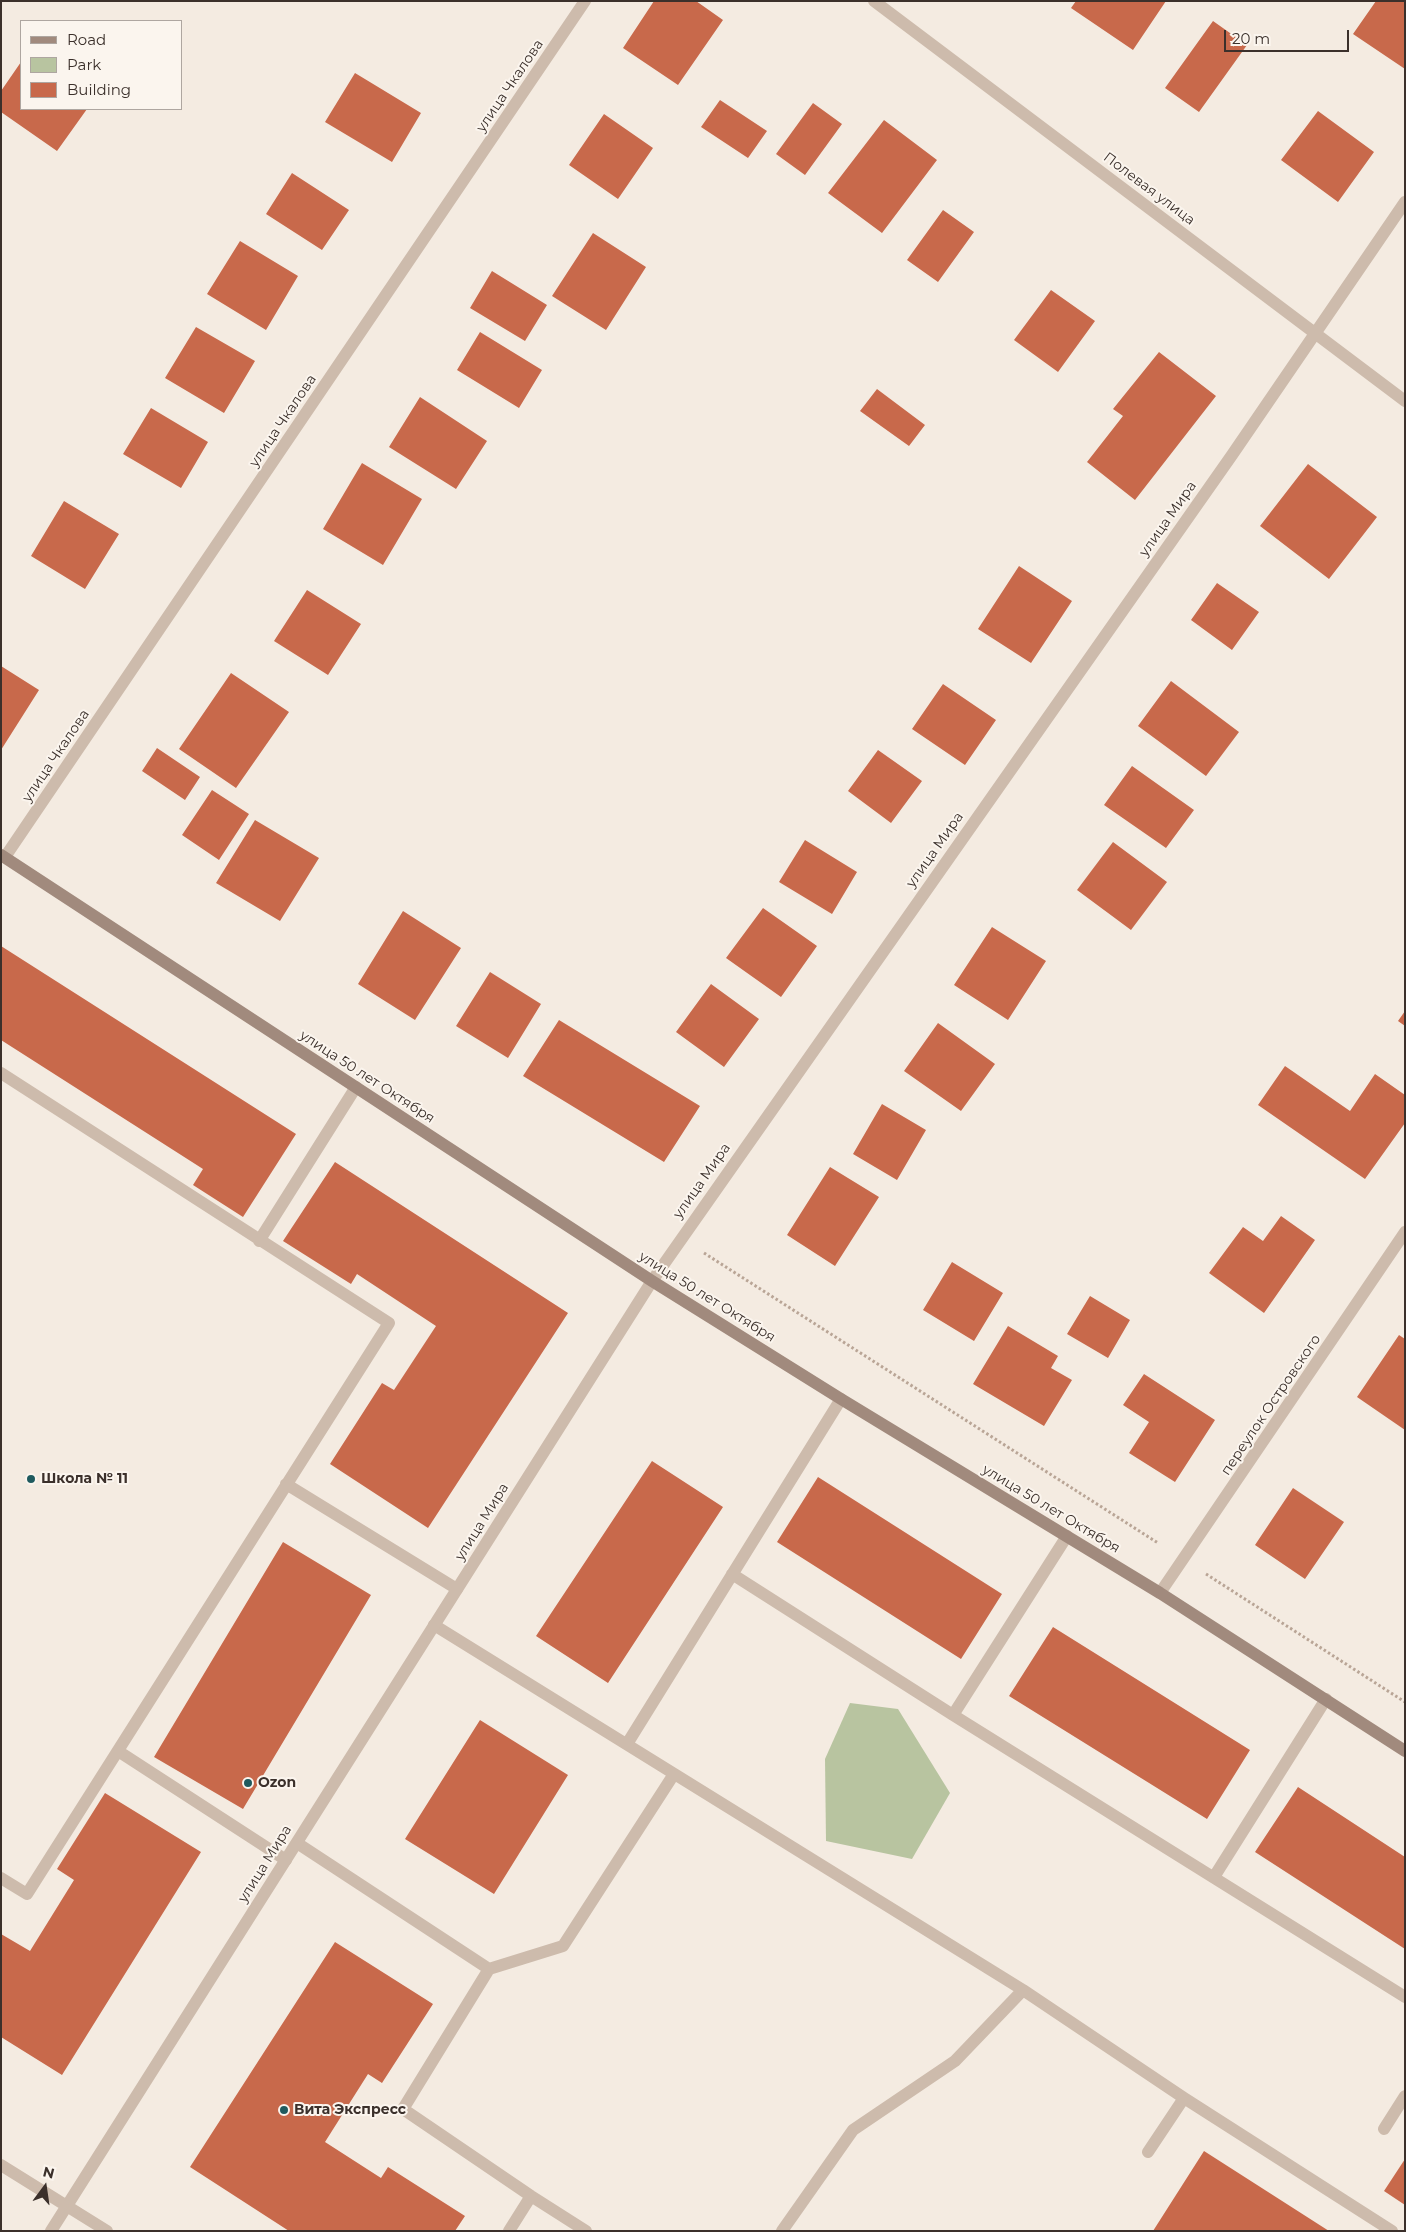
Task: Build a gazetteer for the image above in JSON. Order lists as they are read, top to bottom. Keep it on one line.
{"streets":{"main road":["улица 50 лет Октября"],"street":["улица Чкалова","Полевая улица","улица Мира","переулок Островского"]},"crossings":[["улица Чкалова","улица 50 лет Октября"],["Полевая улица","улица Мира"],["улица Мира","улица 50 лет Октября"],["улица 50 лет Октября","переулок Островского"]],"places":["Школа № 11","Ozon","Вита Экспресс"],"legend":["Road","Park","Building"],"scale_bar":"20 m","north":"top"}
